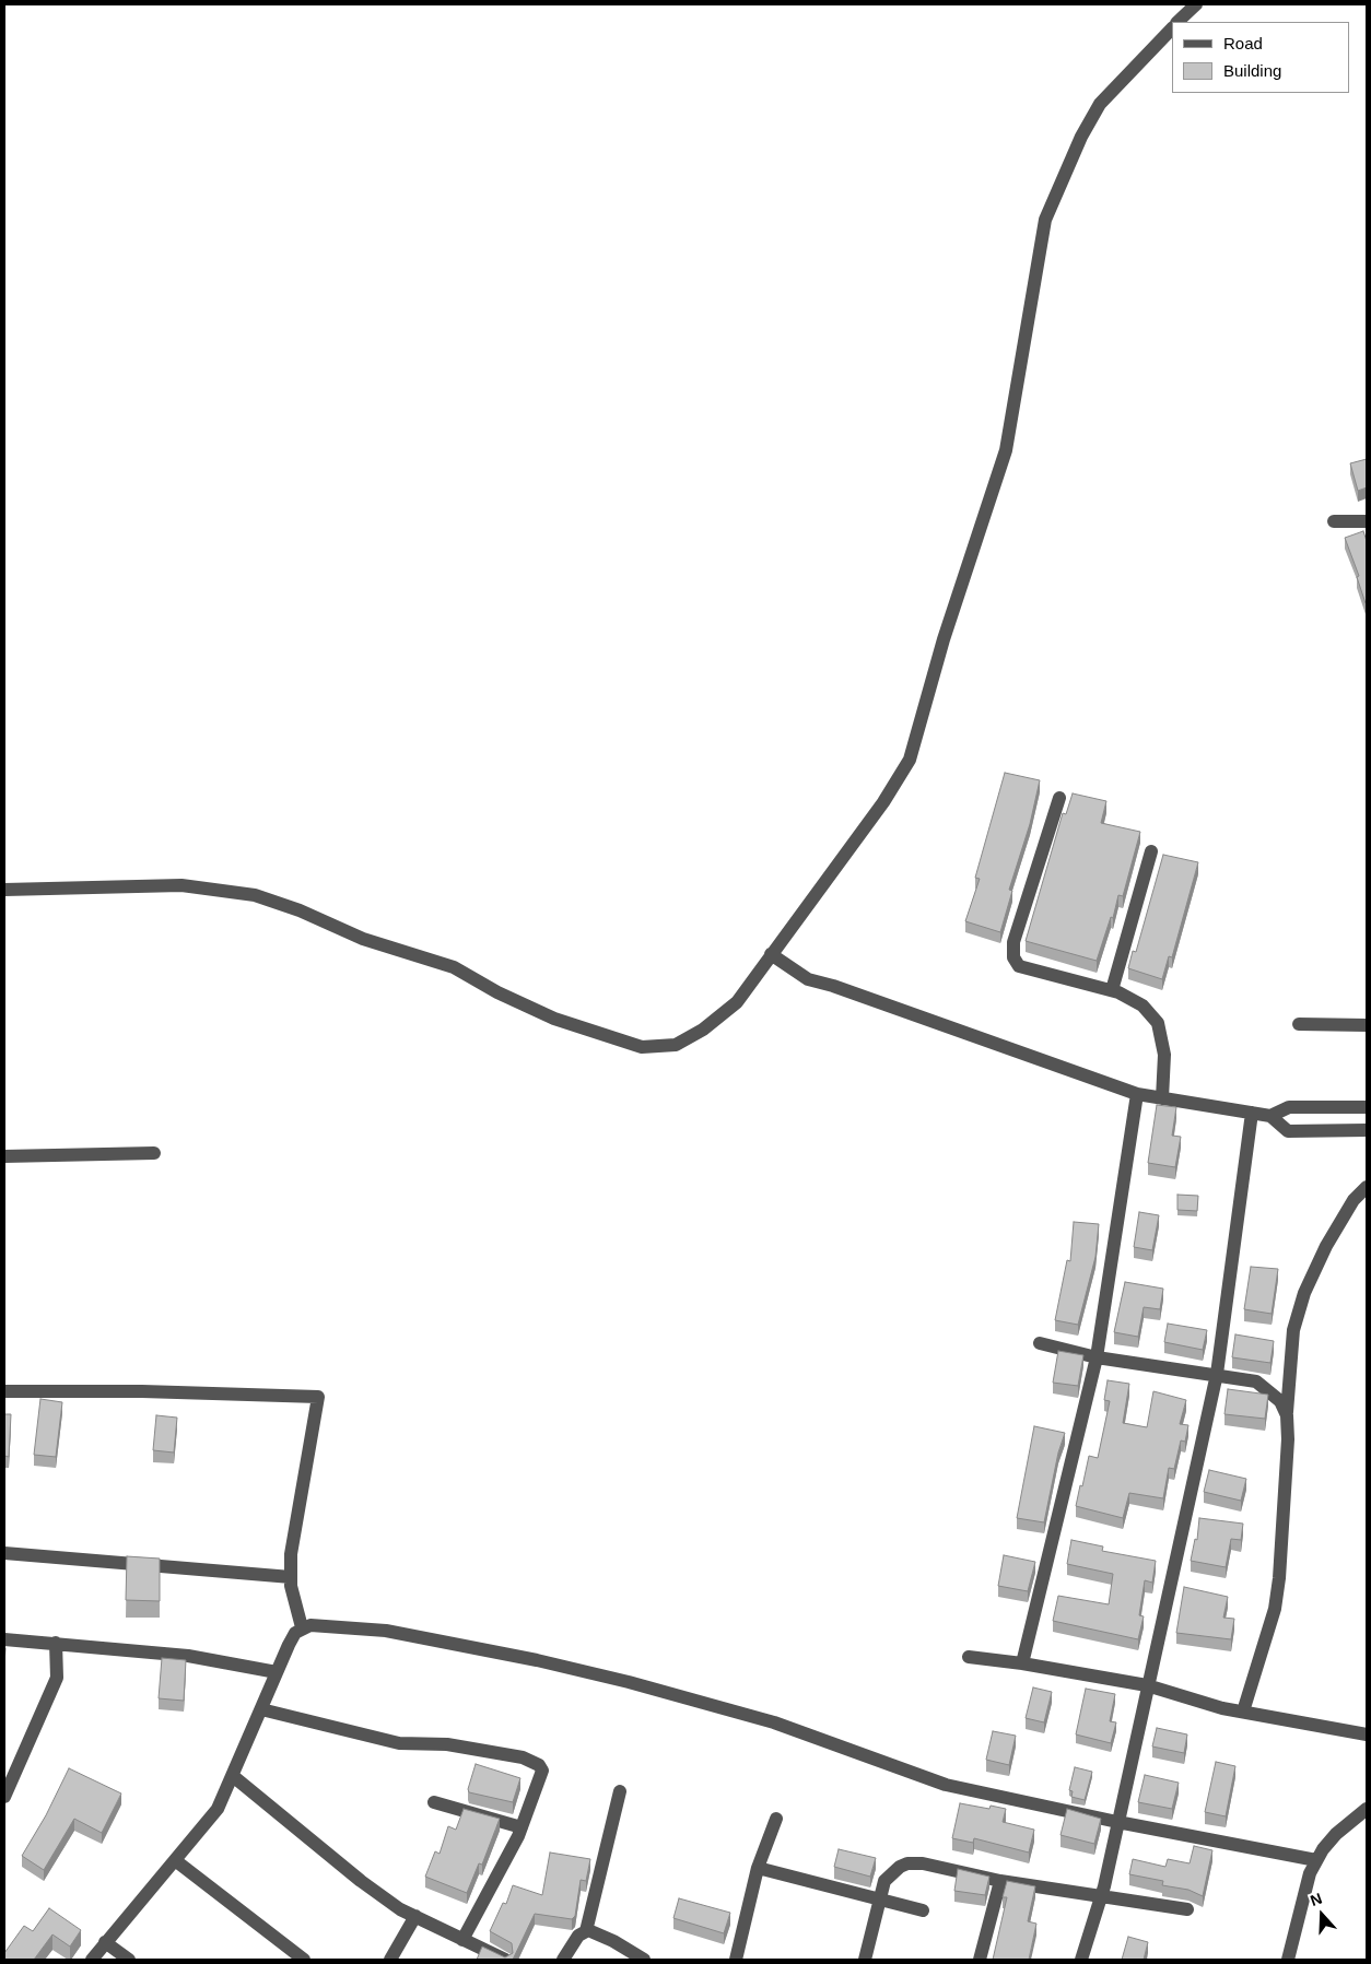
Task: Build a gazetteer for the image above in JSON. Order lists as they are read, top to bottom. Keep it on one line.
{"legend":["Road","Building"],"north":"top"}
